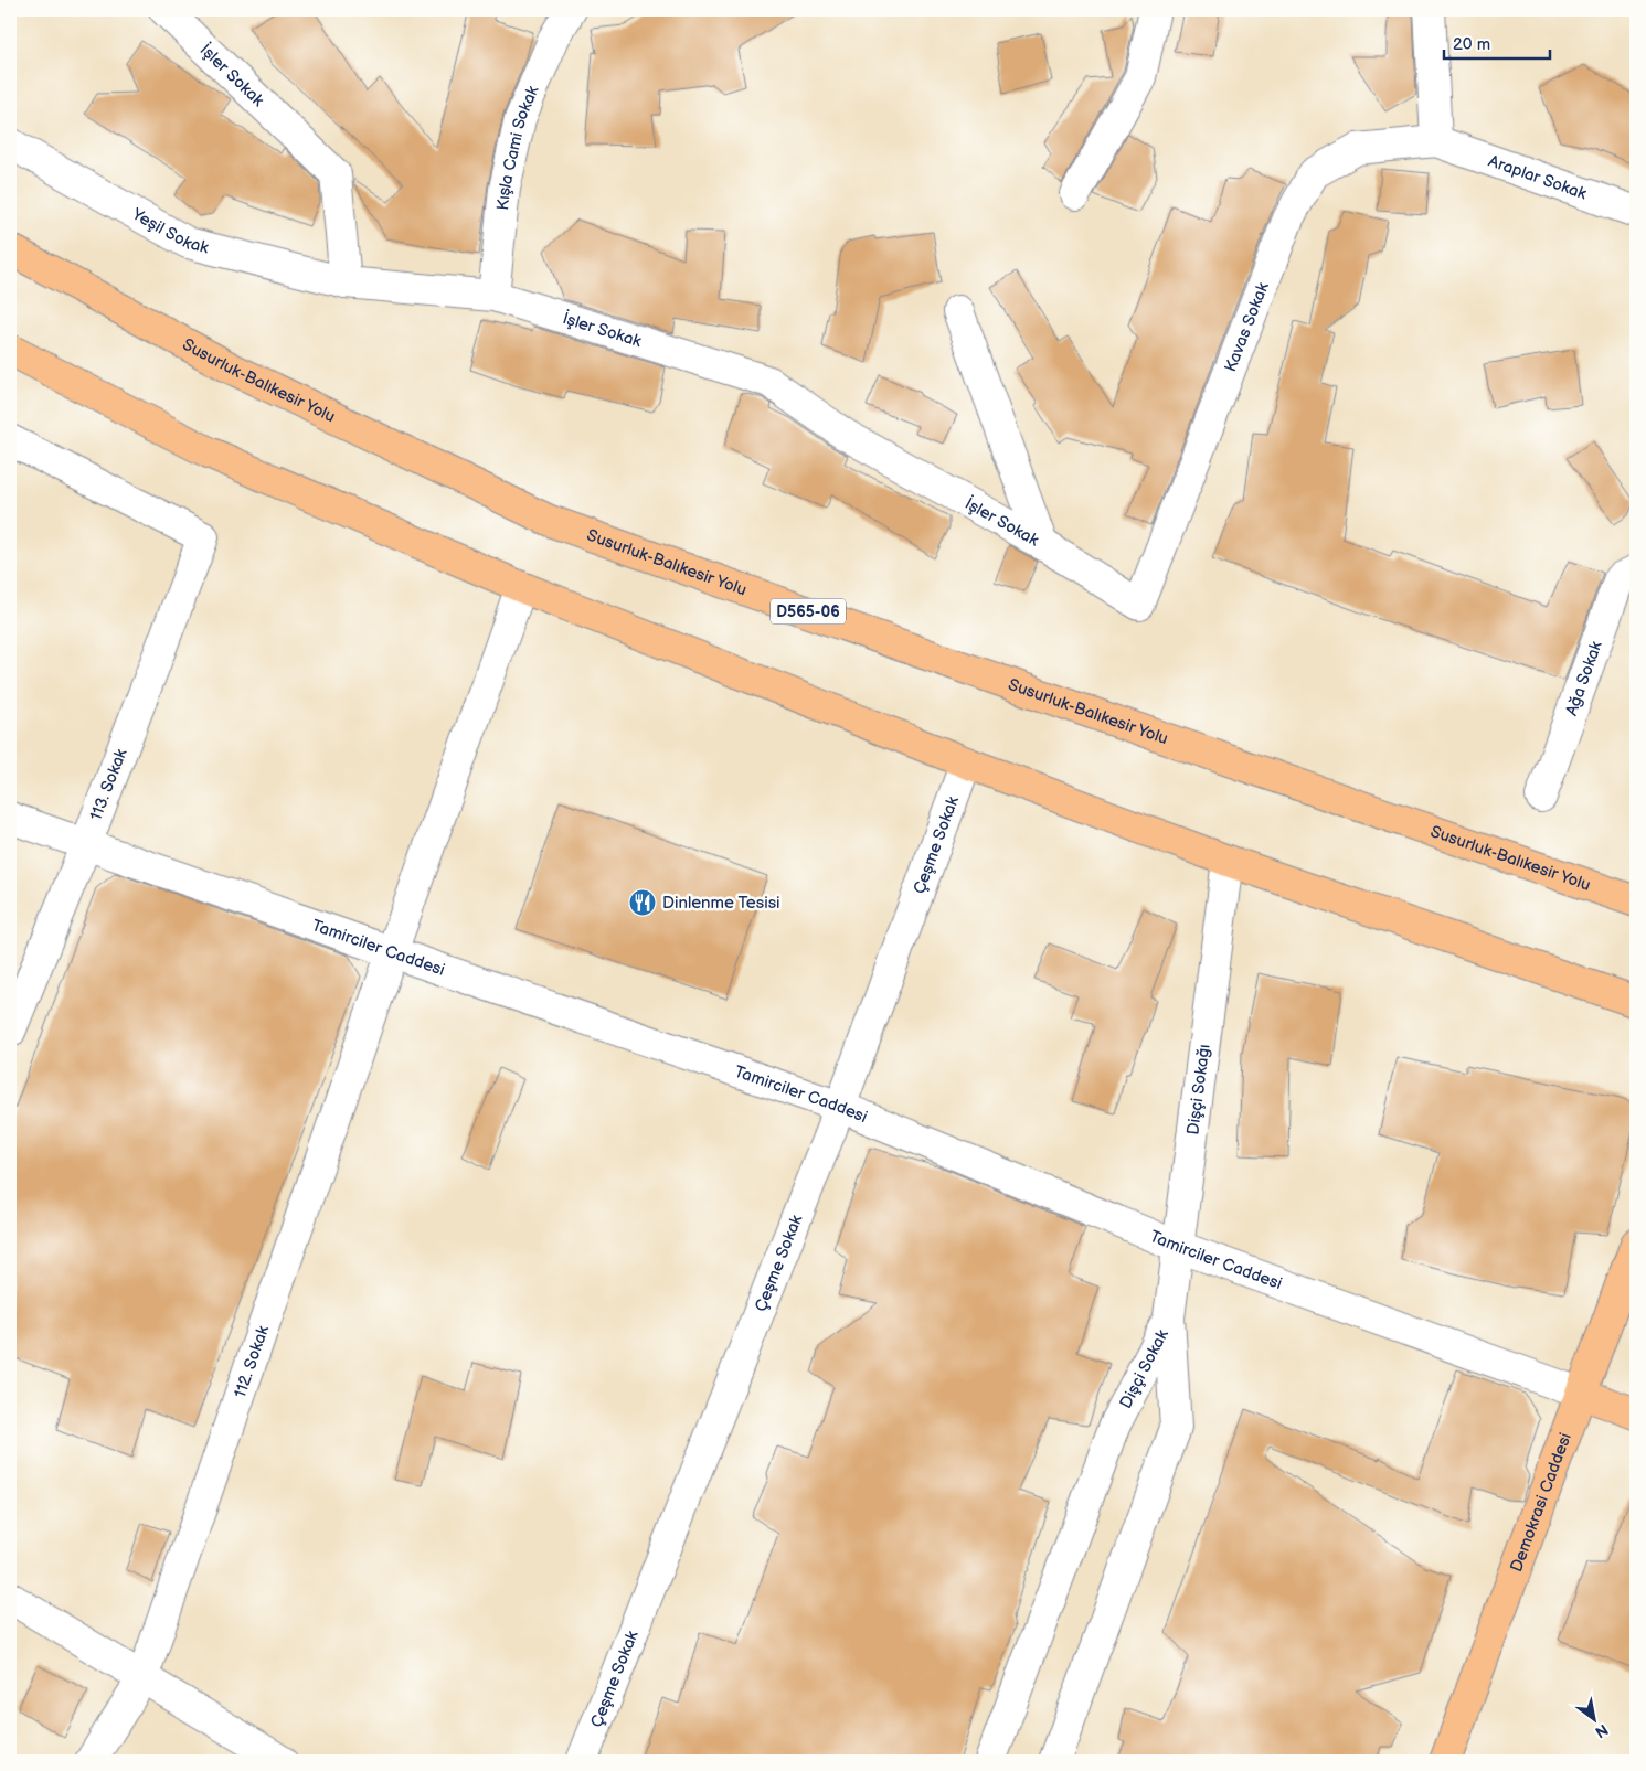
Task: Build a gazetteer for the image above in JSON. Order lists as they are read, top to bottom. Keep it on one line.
{"streets":{"main road":["Susurluk-Balıkesir Yolu","D565-06","Demokrasi Caddesi"],"street":["İşler Sokak","Kışla Cami Sokak","Araplar Sokak","Yeşil Sokak","Kavas Sokak","Ağa Sokak","113. Sokak","Çeşme Sokak","Tamirciler Caddesi","Dişçi Sokağı","112. Sokak","Dişçi Sokak"]},"crossings":[["İşler Sokak","Kışla Cami Sokak"],["İşler Sokak","Yeşil Sokak"],["İşler Sokak","Kavas Sokak"],["Araplar Sokak","Kavas Sokak"],["113. Sokak","Tamirciler Caddesi"],["Çeşme Sokak","Tamirciler Caddesi"],["Tamirciler Caddesi","Dişçi Sokağı"],["Tamirciler Caddesi","112. Sokak"],["Tamirciler Caddesi","Demokrasi Caddesi"],["Dişçi Sokağı","Dişçi Sokak"]],"places":{"restaurant":["Dinlenme Tesisi"]},"scale_bar":"20 m","north":"bottom right"}
